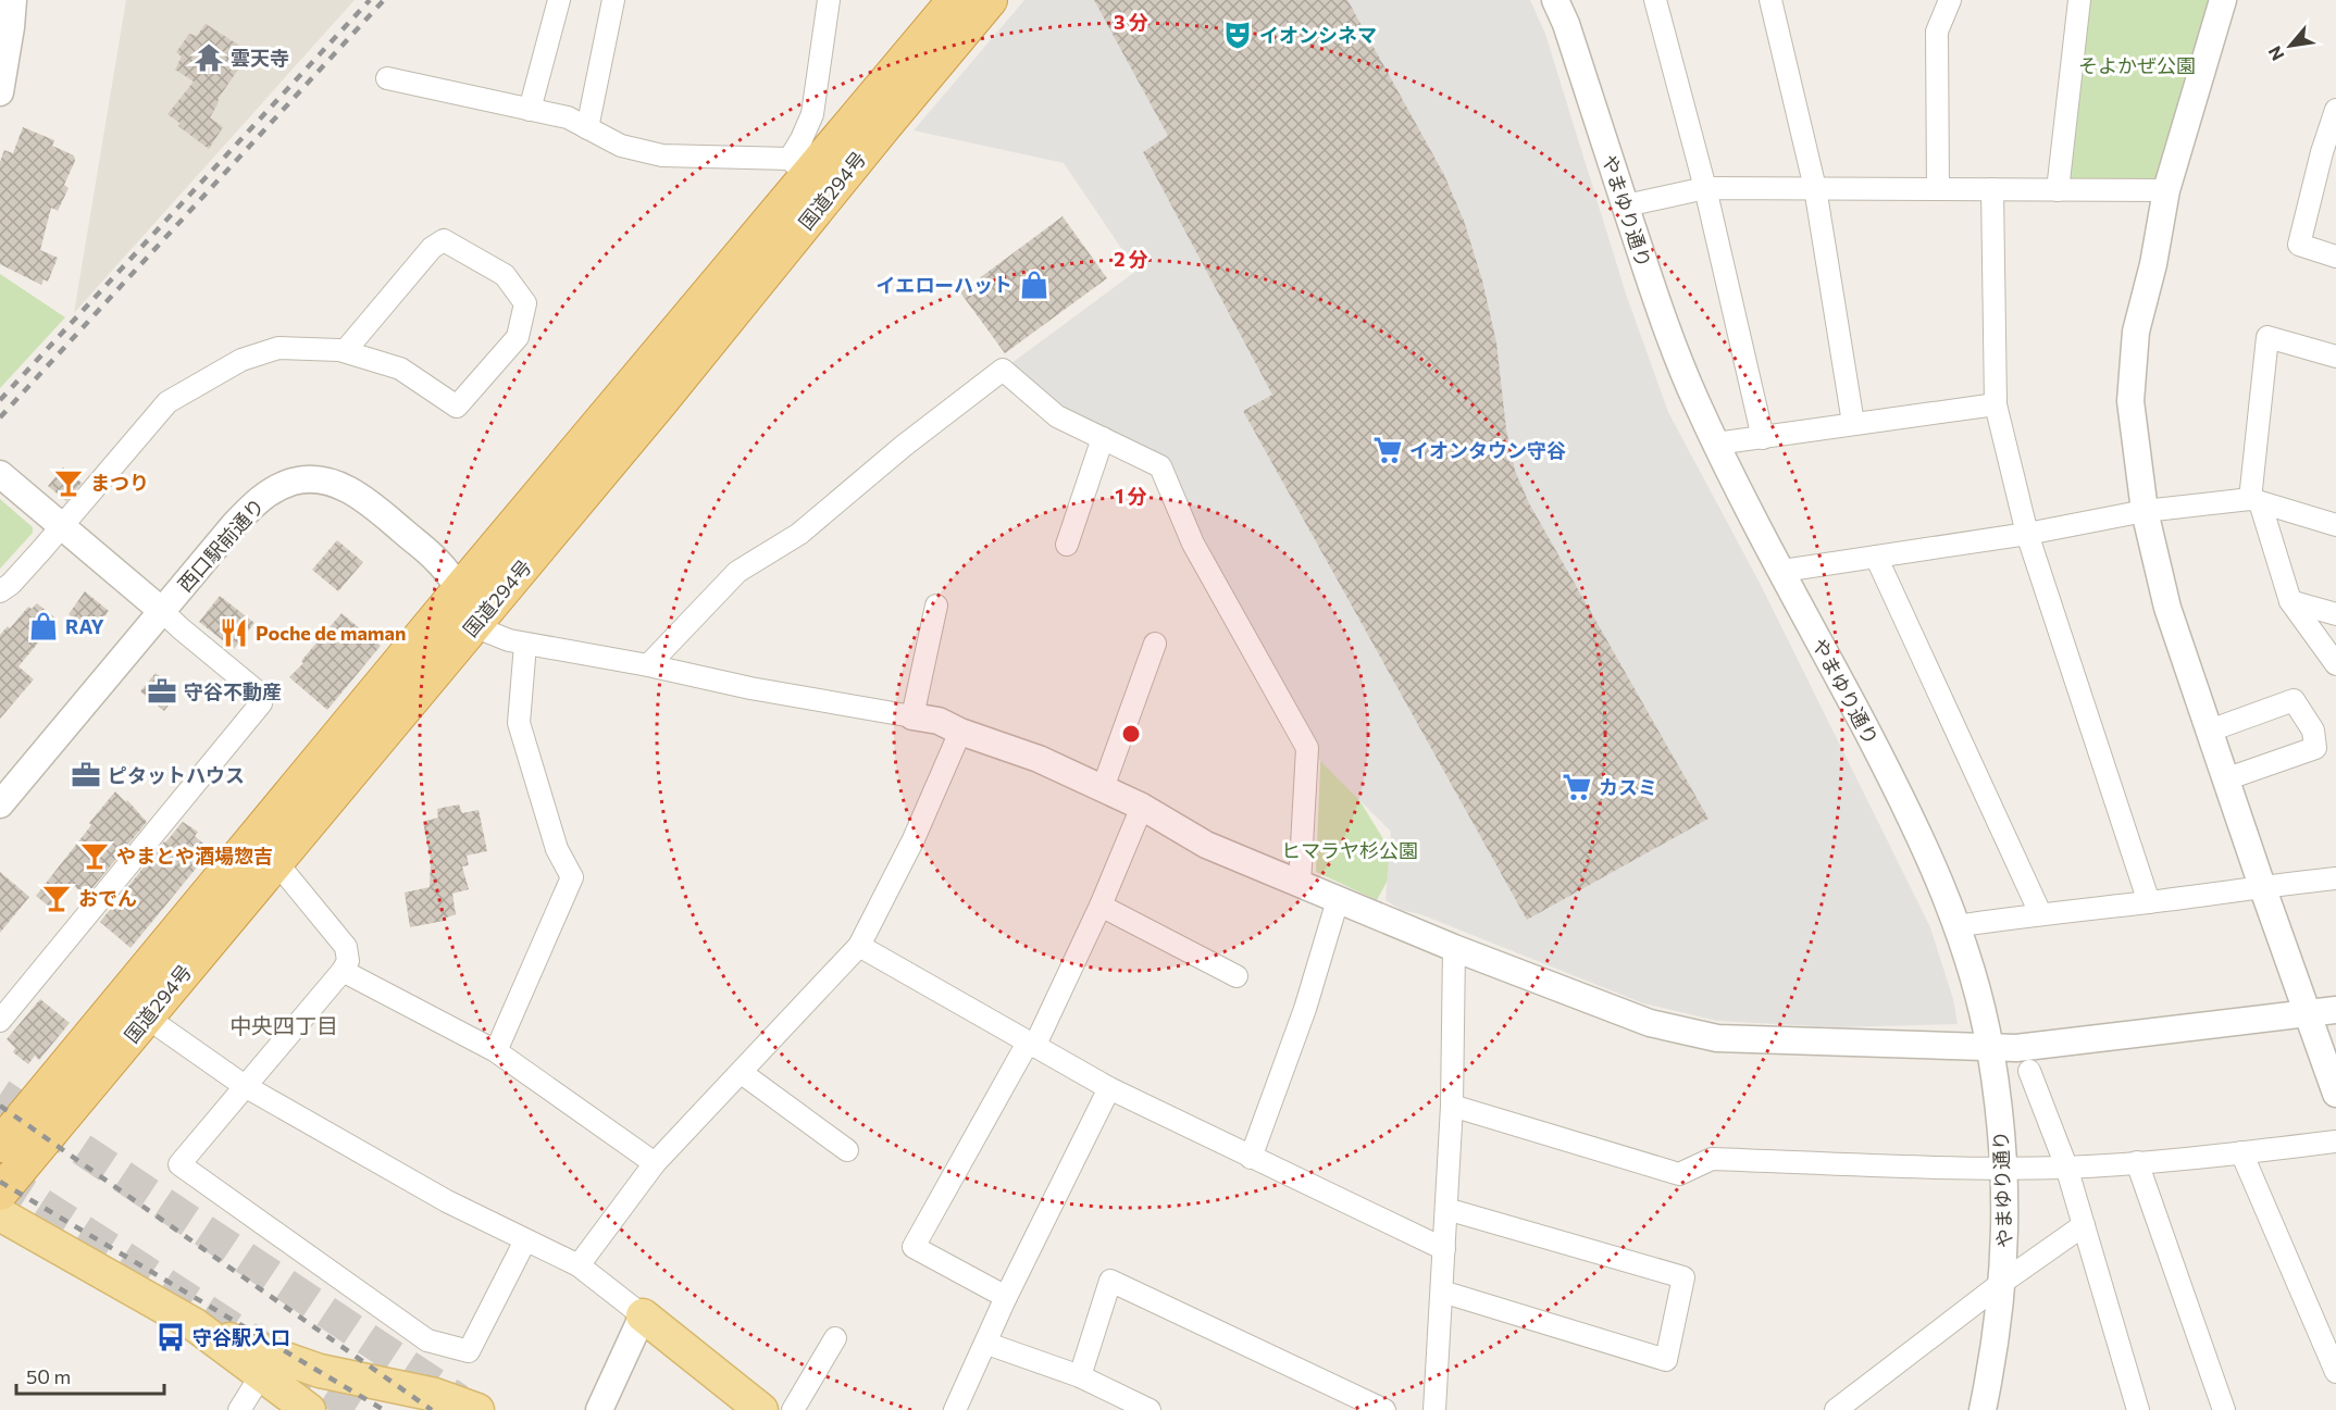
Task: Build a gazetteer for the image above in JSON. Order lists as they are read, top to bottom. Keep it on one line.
{"streets":{"highway":["国道294号"],"street":["やまゆり通り","西口駅前通り"]},"crossings":[["国道294号","西口駅前通り"]],"districts":["中央四丁目"],"parks":["そよかぜ公園","ヒマラヤ杉公園"],"places":{"theatre":["イオンシネマ"],"temple":["雲天寺"],"shop":["イエローハット","RAY"],"supermarket":["イオンタウン守谷","カスミ"],"bar":["まつり","やまとや酒場惣吉","おでん"],"restaurant":["Poche de maman"],"office":["守谷不動産","ピタットハウス"],"bus stop":["守谷駅入口"]},"scale_bar":"50 m","north":"bottom left","rings":["3 分","2 分","1 分"]}
